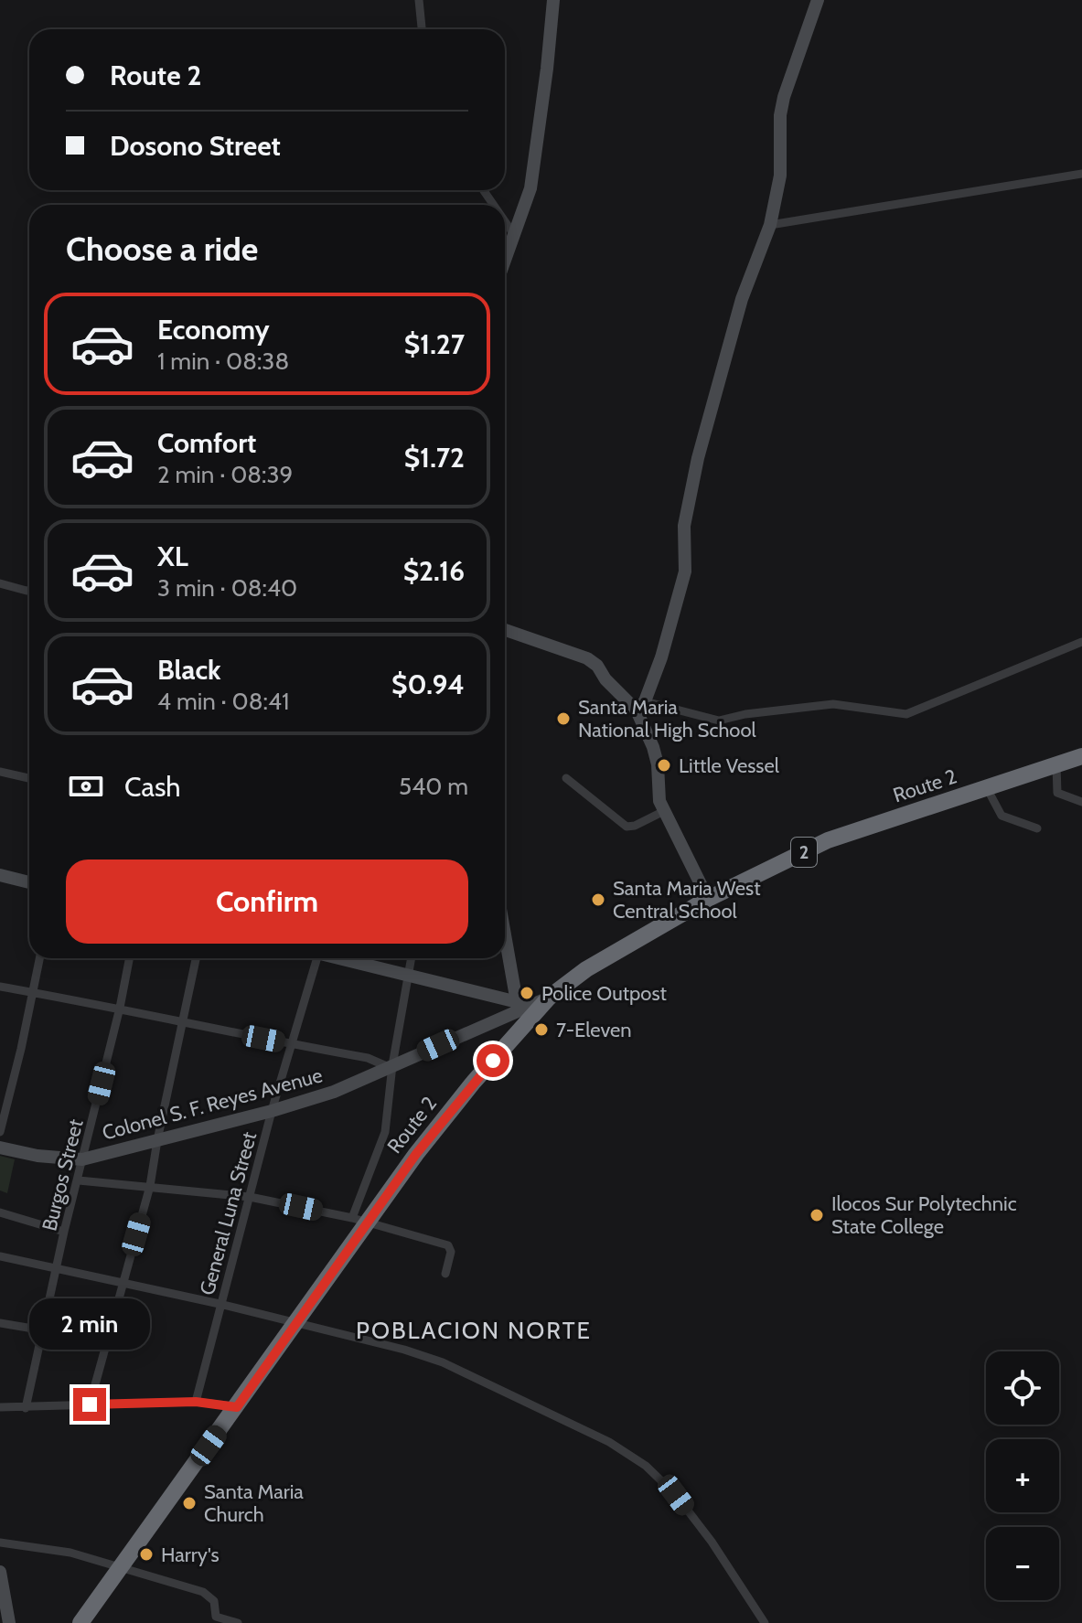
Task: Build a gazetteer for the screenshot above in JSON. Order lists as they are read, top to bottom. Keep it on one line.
{"streets":{"highway":["Route 2","2"],"street":["Colonel S. F. Reyes Avenue","Burgos Street","General Luna Street"]},"crossings":[["Route 2","Colonel S. F. Reyes Avenue"],["Colonel S. F. Reyes Avenue","Burgos Street"],["Colonel S. F. Reyes Avenue","General Luna Street"]],"districts":["POBLACION NORTE"],"places":["Santa Maria National High School","Little Vessel","Santa Maria West Central School","Police Outpost","7-Eleven","Ilocos Sur Polytechnic State College","Santa Maria Church","Harry's"],"page":{"banner":["Route 2","Dosono Street"],"heading":"Choose a ride","list":[{"name":"Economy","note":"1 min · 08:38","value":"$1.27"},{"name":"Comfort","note":"2 min · 08:39","value":"$1.72"},{"name":"XL","note":"3 min · 08:40","value":"$2.16"},{"name":"Black","note":"4 min · 08:41","value":"$0.94"}],"pay":["Cash","540 m"],"buttons":"Confirm","bubble":"2 min","map_buttons":["+","−"]}}
